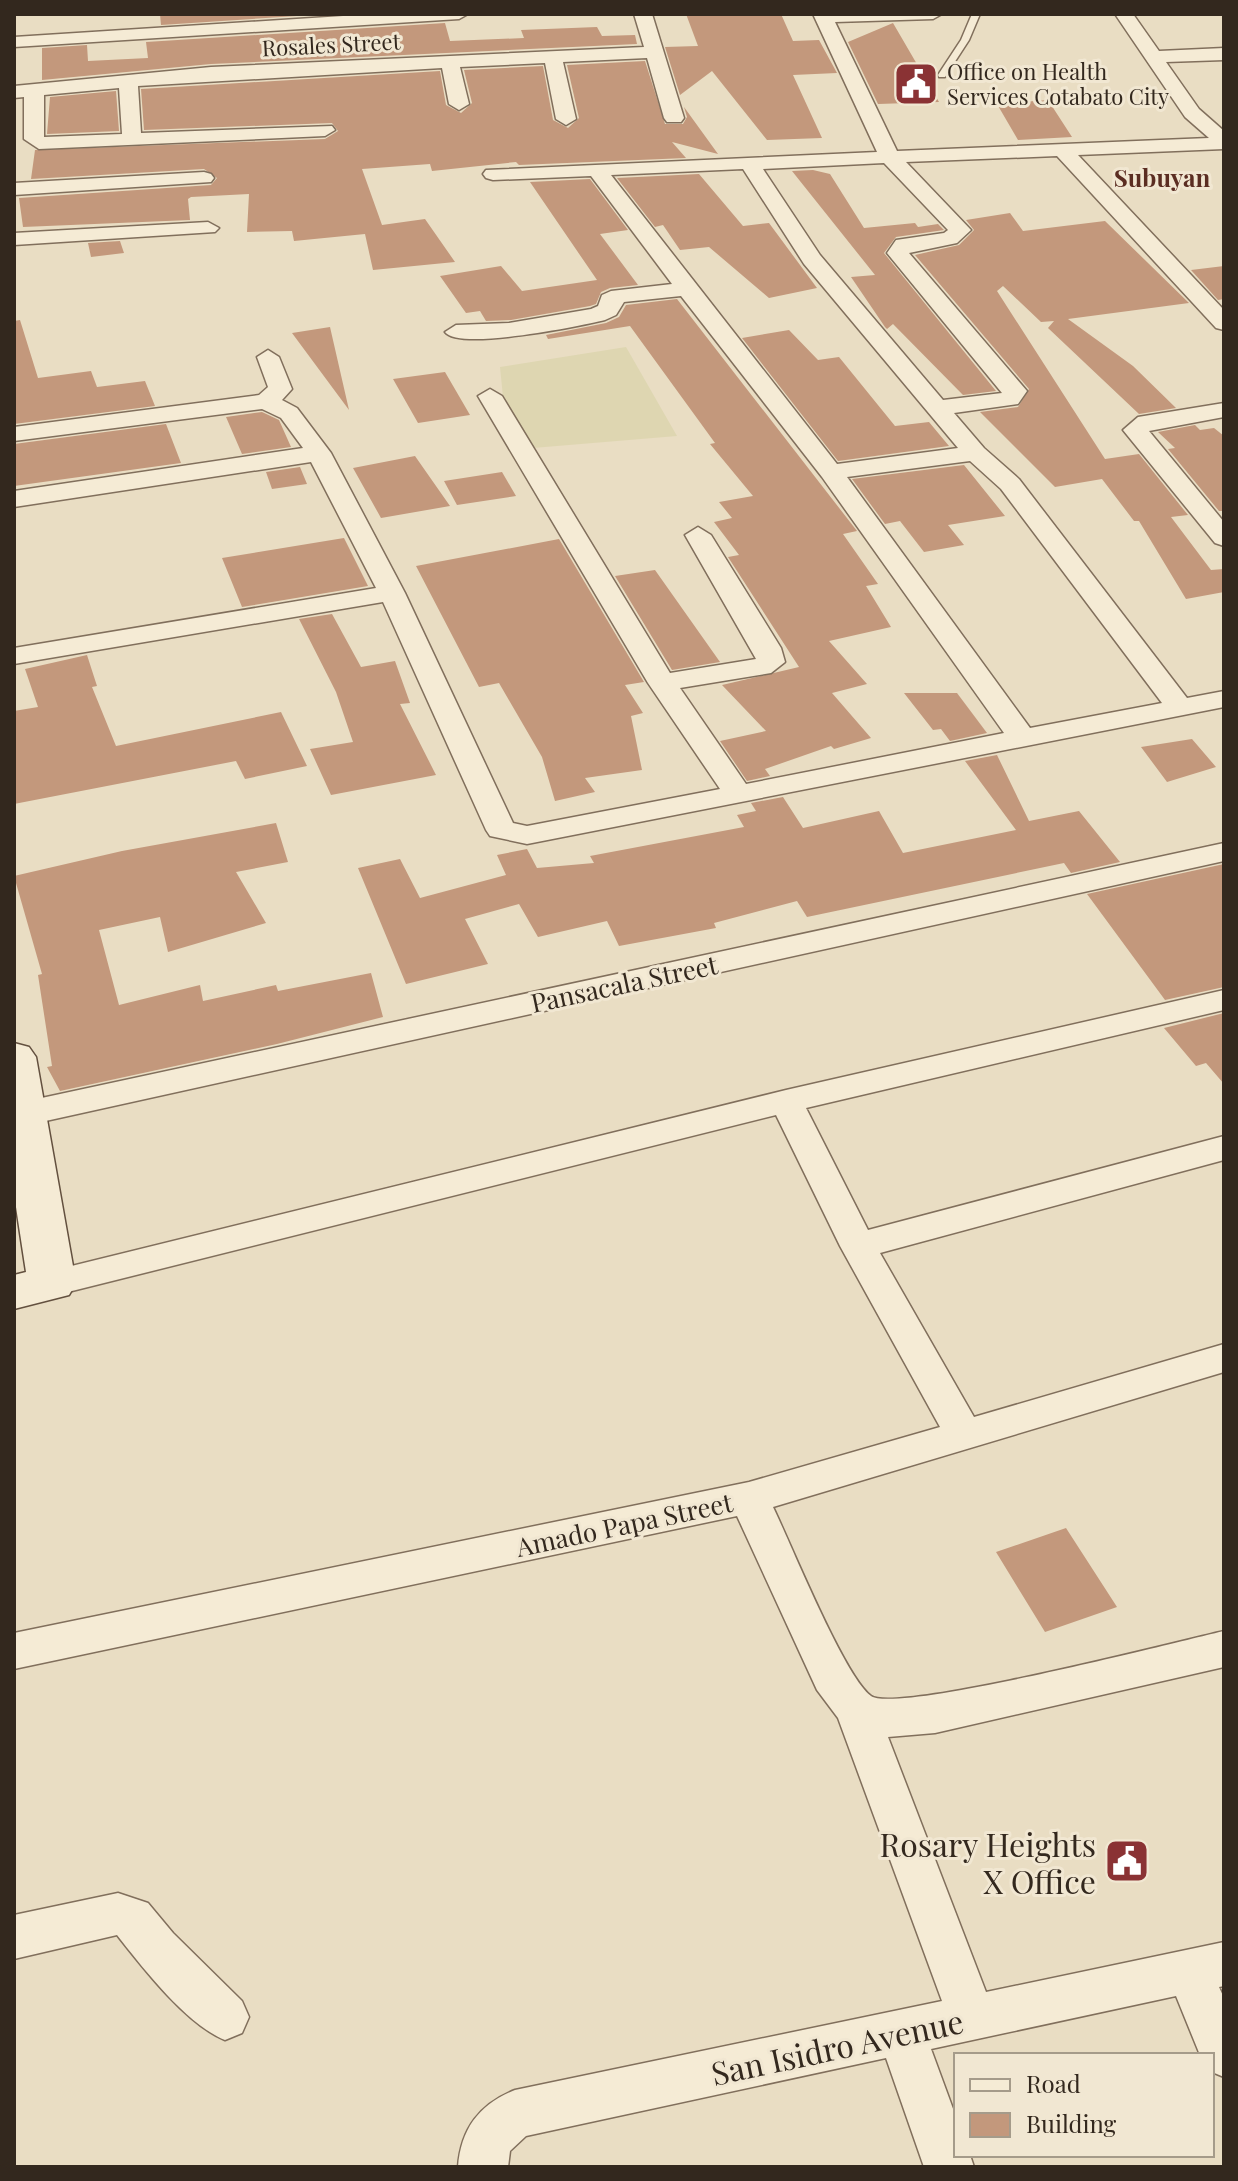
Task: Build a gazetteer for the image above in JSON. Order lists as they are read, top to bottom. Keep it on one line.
{"streets":{"street":["Rosales Street","Pansacala Street","Amado Papa Street","San Isidro Avenue"]},"districts":["Subuyan"],"places":{"public building":["Office on Health Services Cotabato City","Rosary Heights X Office"]},"legend":["Road","Building"]}
